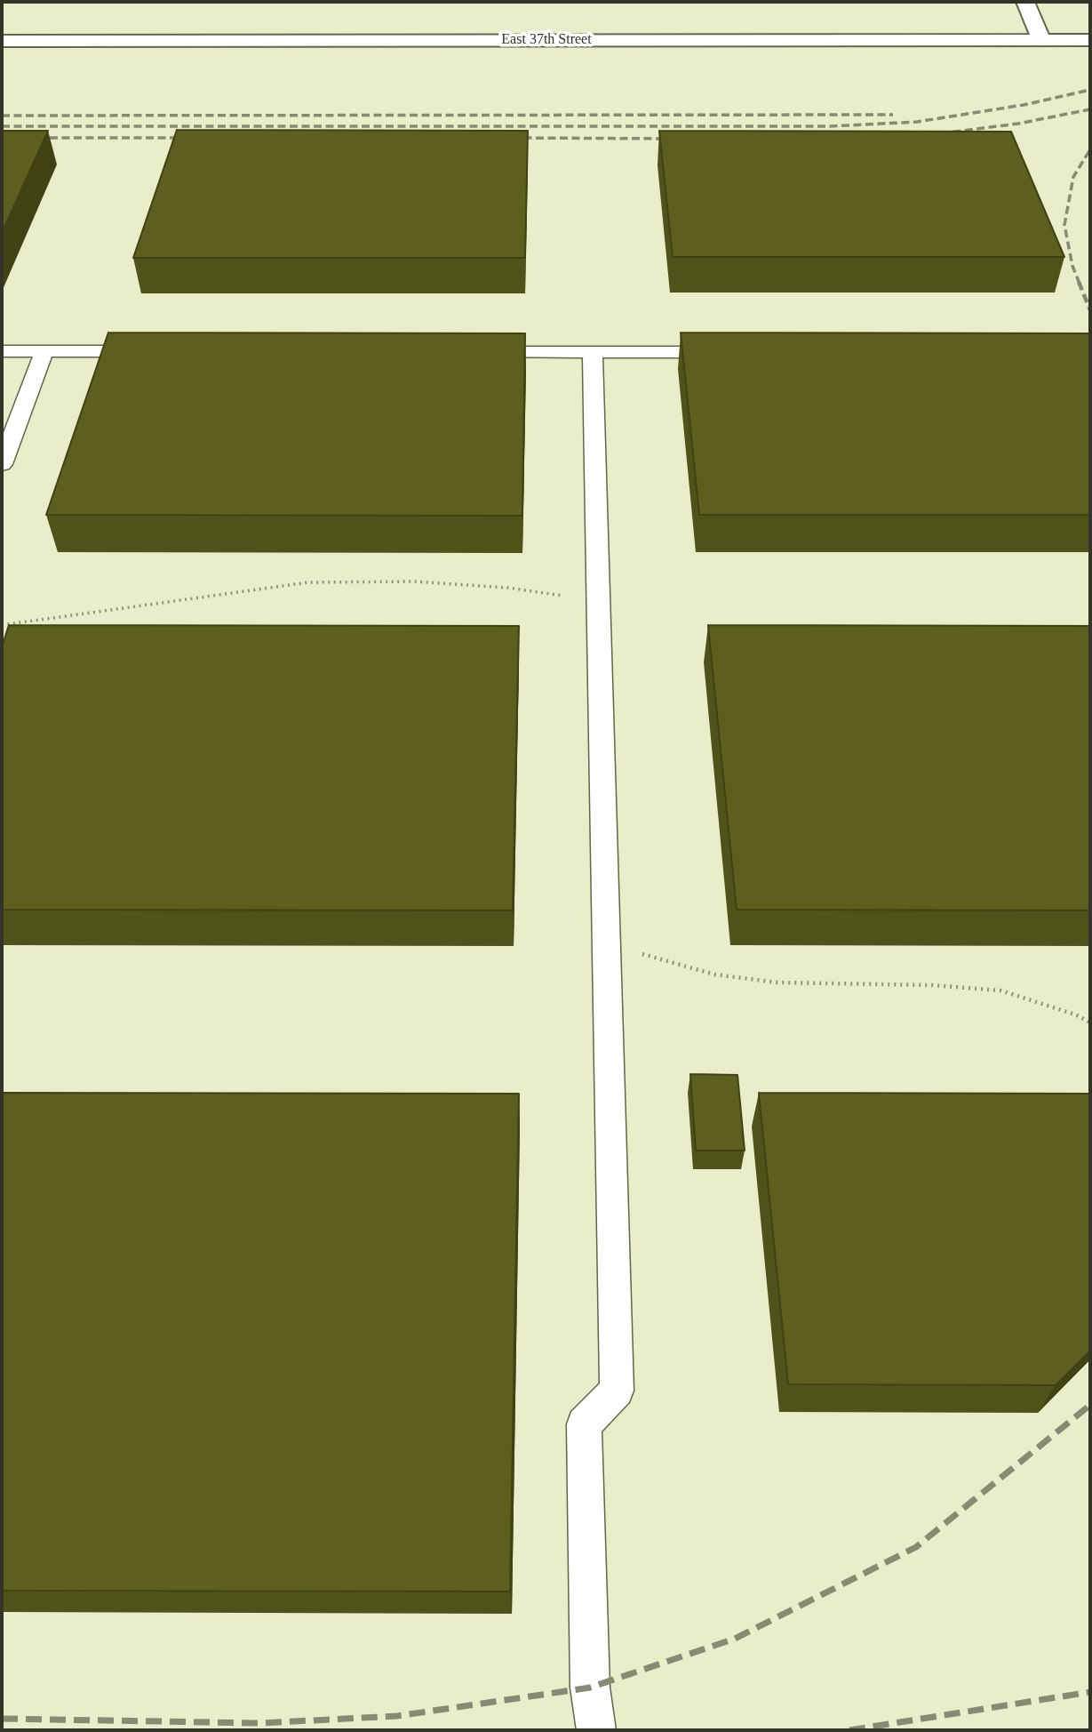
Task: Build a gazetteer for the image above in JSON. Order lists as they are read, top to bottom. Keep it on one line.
{"streets":{"street":["East 37th Street"]}}
